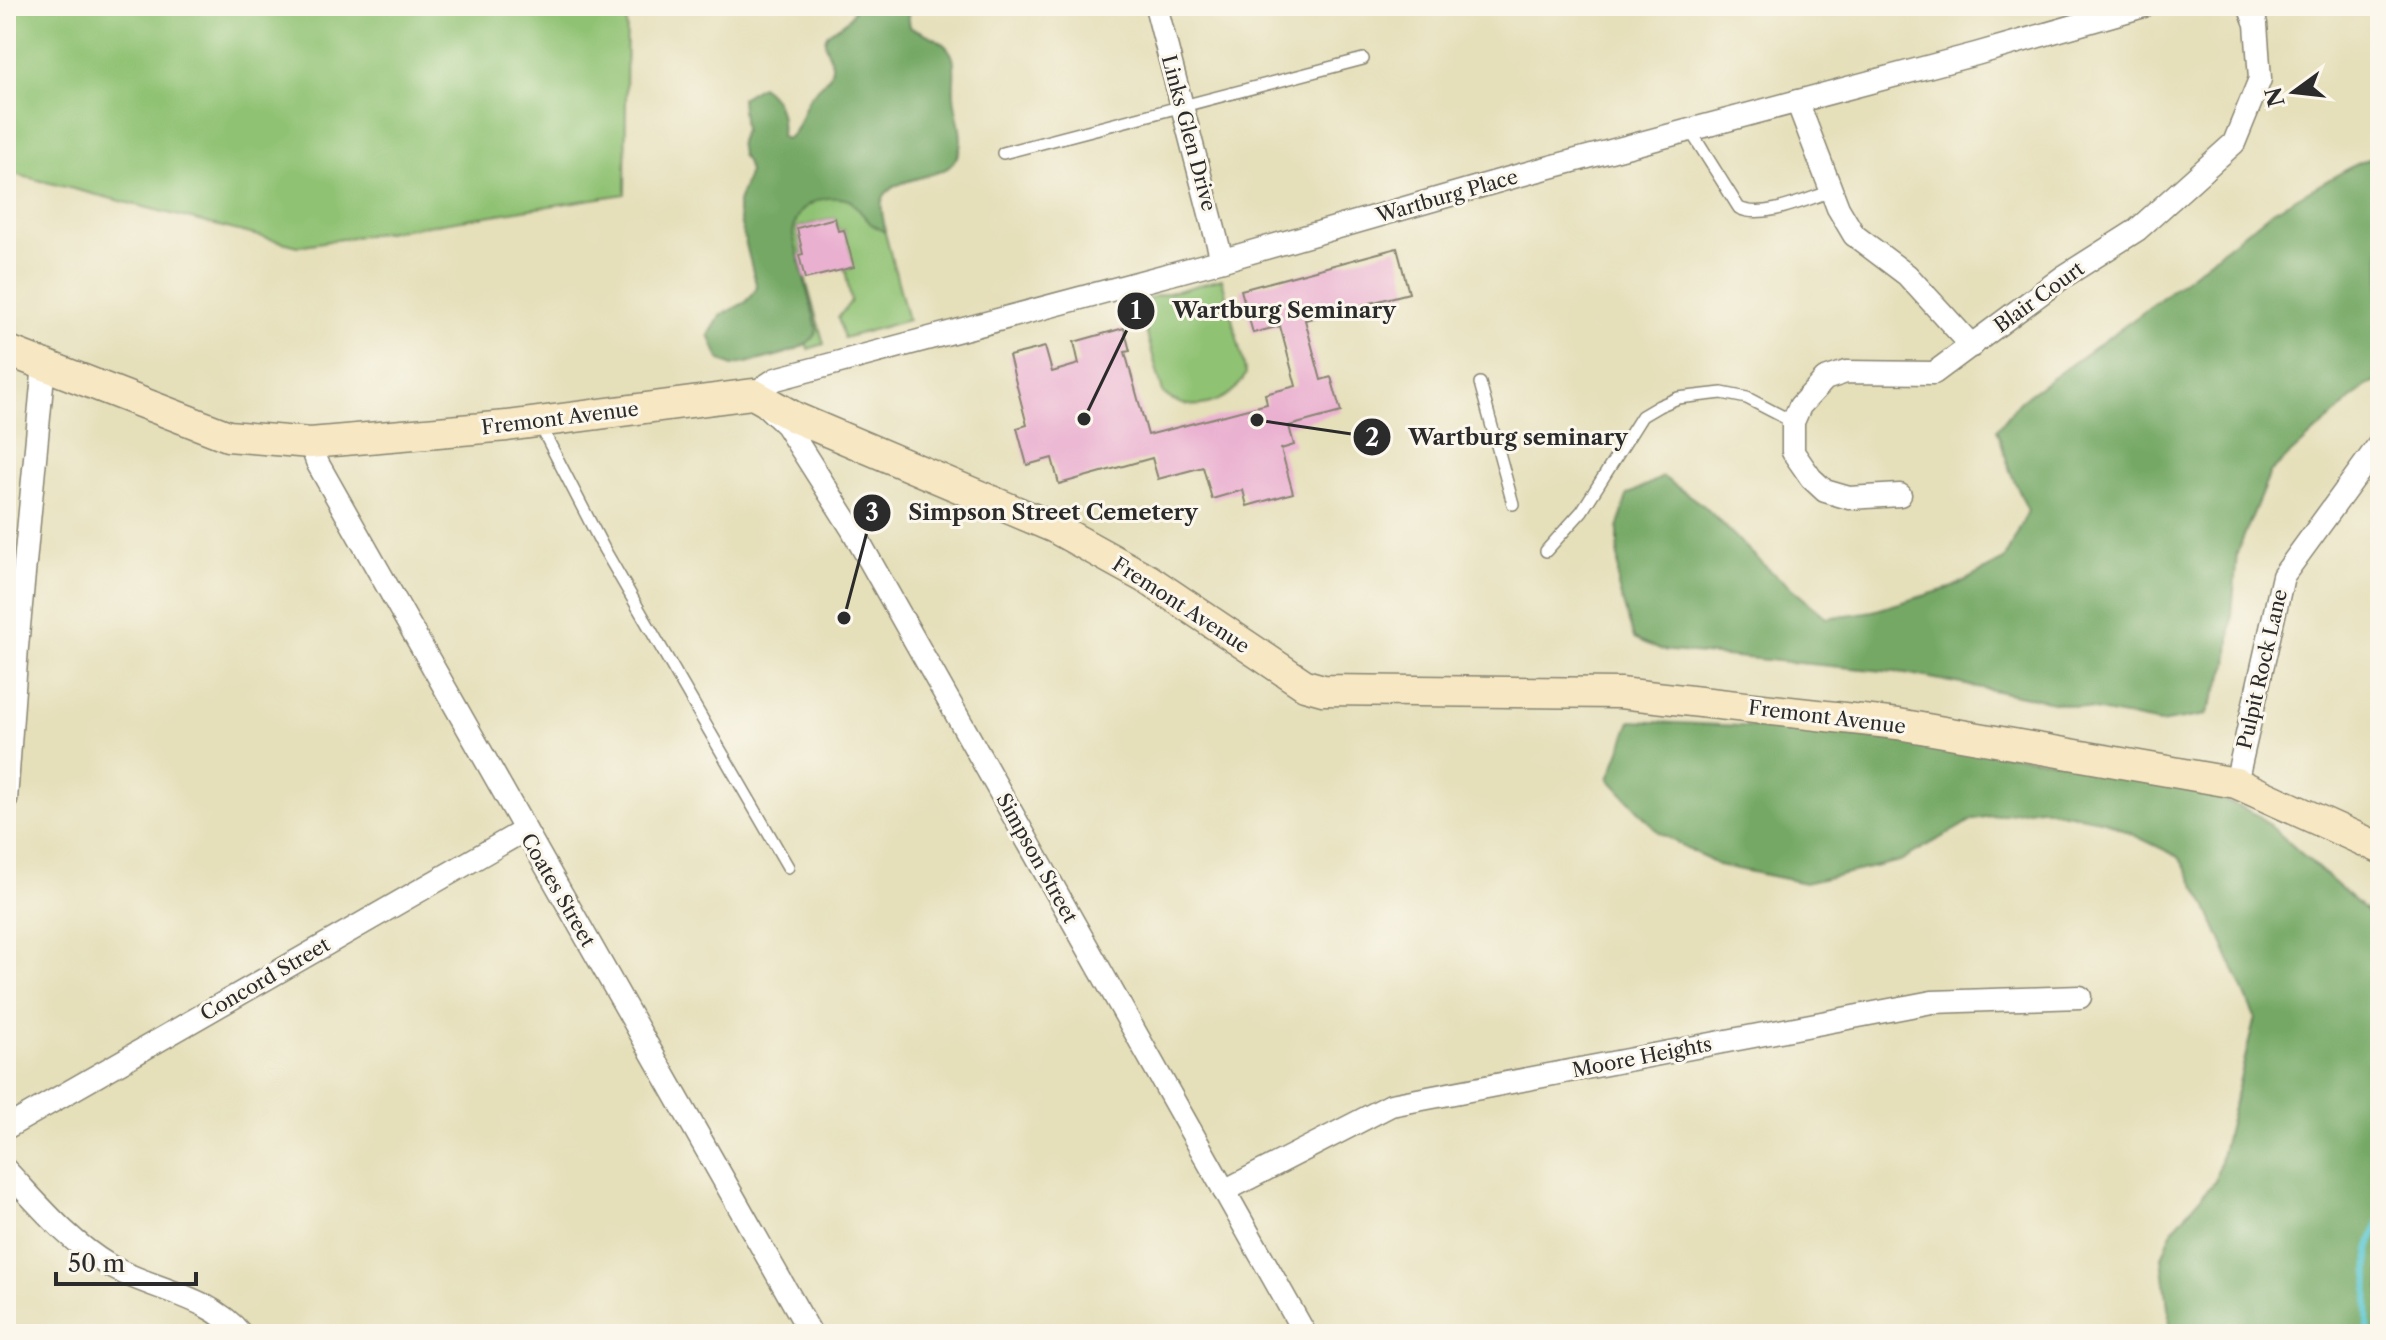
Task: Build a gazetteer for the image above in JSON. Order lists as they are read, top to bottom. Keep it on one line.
{"streets":{"main road":["Fremont Avenue"],"street":["Links Glen Drive","Wartburg Place","Blair Court","Pulpit Rock Lane","Simpson Street","Coates Street","Concord Street","Moore Heights"]},"crossings":[["Links Glen Drive","Wartburg Place"],["Wartburg Place","Fremont Avenue"],["Wartburg Place","Simpson Street"],["Fremont Avenue","Pulpit Rock Lane"],["Fremont Avenue","Simpson Street"],["Fremont Avenue","Coates Street"],["Simpson Street","Moore Heights"],["Coates Street","Concord Street"]],"places":["Wartburg Seminary","Wartburg seminary","Simpson Street Cemetery"],"scale_bar":"50 m","north":"left"}
